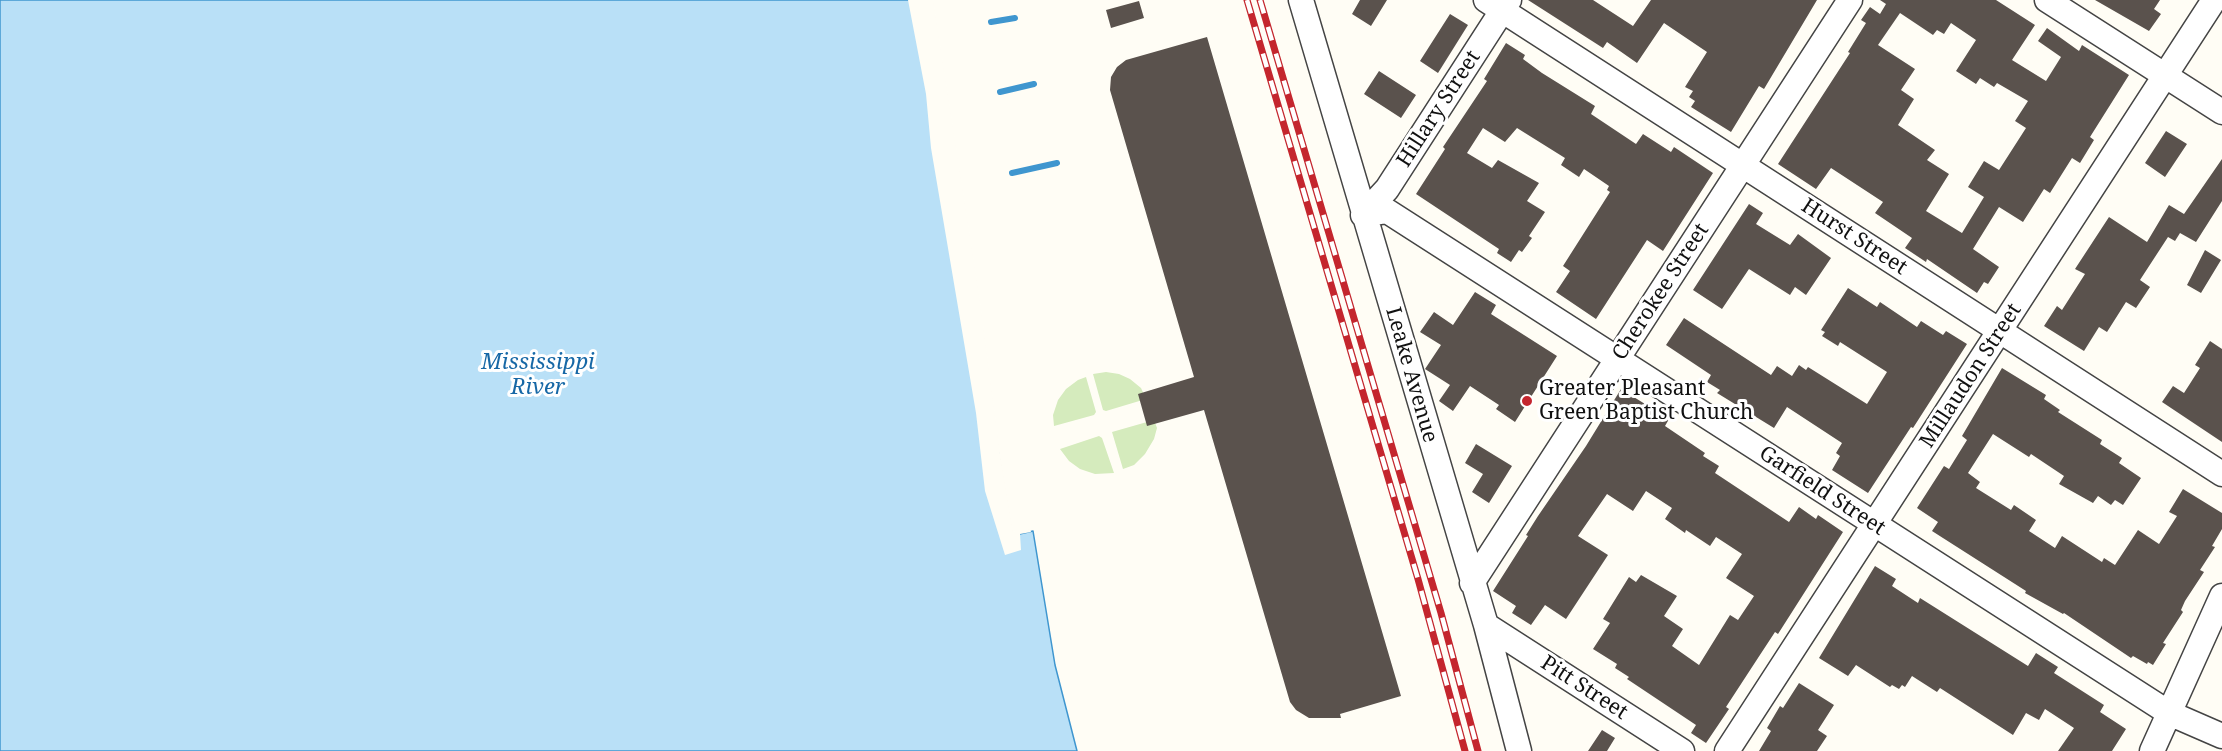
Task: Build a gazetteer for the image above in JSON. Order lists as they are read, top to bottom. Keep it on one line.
{"streets":{"street":["Hillary Street","Hurst Street","Cherokee Street","Leake Avenue","Millaudon Street","Garfield Street","Pitt Street"]},"crossings":[["Hillary Street","Hurst Street"],["Hillary Street","Leake Avenue"],["Hillary Street","Garfield Street"],["Hurst Street","Cherokee Street"],["Hurst Street","Millaudon Street"],["Cherokee Street","Leake Avenue"],["Cherokee Street","Garfield Street"],["Leake Avenue","Garfield Street"],["Leake Avenue","Pitt Street"],["Millaudon Street","Garfield Street"]],"water":["Mississippi River"],"places":["Greater Pleasant Green Baptist Church"]}
